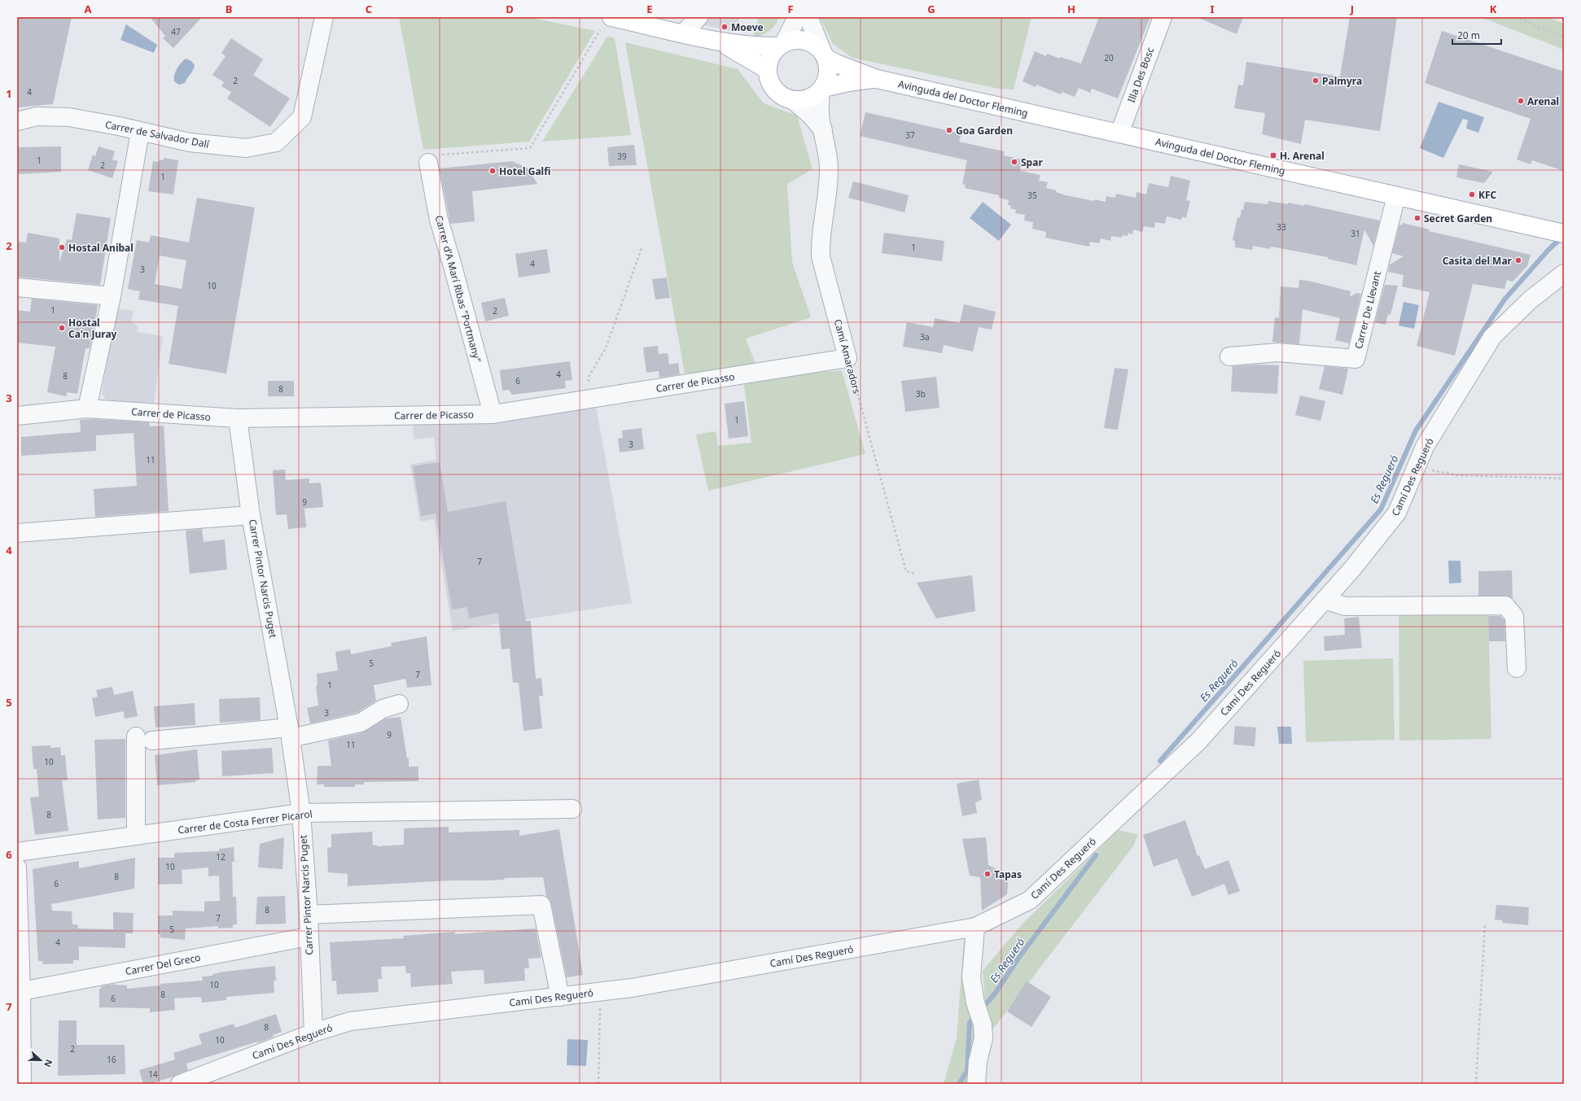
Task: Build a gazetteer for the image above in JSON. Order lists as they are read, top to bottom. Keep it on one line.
{"streets":{"main road":["Avinguda del Doctor Fleming"],"street":["Illa Des Bosc","Carrer de Salvador Dalí","Carrer d'A Marí Ribas \"Portmany\"","Carrer De Llevant","Camí Amaradors","Carrer de Picasso","Camí Des Regueró","Carrer Pintor Narcis Puget","Carrer de Costa Ferrer Picarol","Carrer Del Greco"]},"crossings":[["Illa Des Bosc","Avinguda del Doctor Fleming"],["Avinguda del Doctor Fleming","Carrer De Llevant"],["Avinguda del Doctor Fleming","Camí Amaradors"],["Carrer d'A Marí Ribas \"Portmany\"","Carrer de Picasso"],["Camí Amaradors","Carrer de Picasso"],["Carrer de Picasso","Carrer Pintor Narcis Puget"],["Camí Des Regueró","Carrer Pintor Narcis Puget"],["Carrer Pintor Narcis Puget","Carrer de Costa Ferrer Picarol"],["Carrer Pintor Narcis Puget","Carrer Del Greco"]],"water":["Es Regueró"],"places":{"other":["Moeve","Palmyra","Arenal","Goa Garden","Spar","Hotel Galfi","KFC","Secret Garden","Hostal Anibal","Casita del Mar","Hostal Ca'n Juray","Tapas"],"transit":["H. Arenal"]},"house_numbers":["47","20","2","4","37","39","1","2","1","35","33","31","1","4","3","10","1","2","3a","4","8","6","8","3b","1","3","11","9","7","5","7","1","3","9","11","10","8","12","10","8","6","8","7","5","4","10","8","6","8","10","2","16","14"],"scale_bar":"20 m","north":"right","grid":{"columns":["A","B","C","D","E","F","G","H","I","J","K"],"rows":["1","2","3","4","5","6","7"]}}
